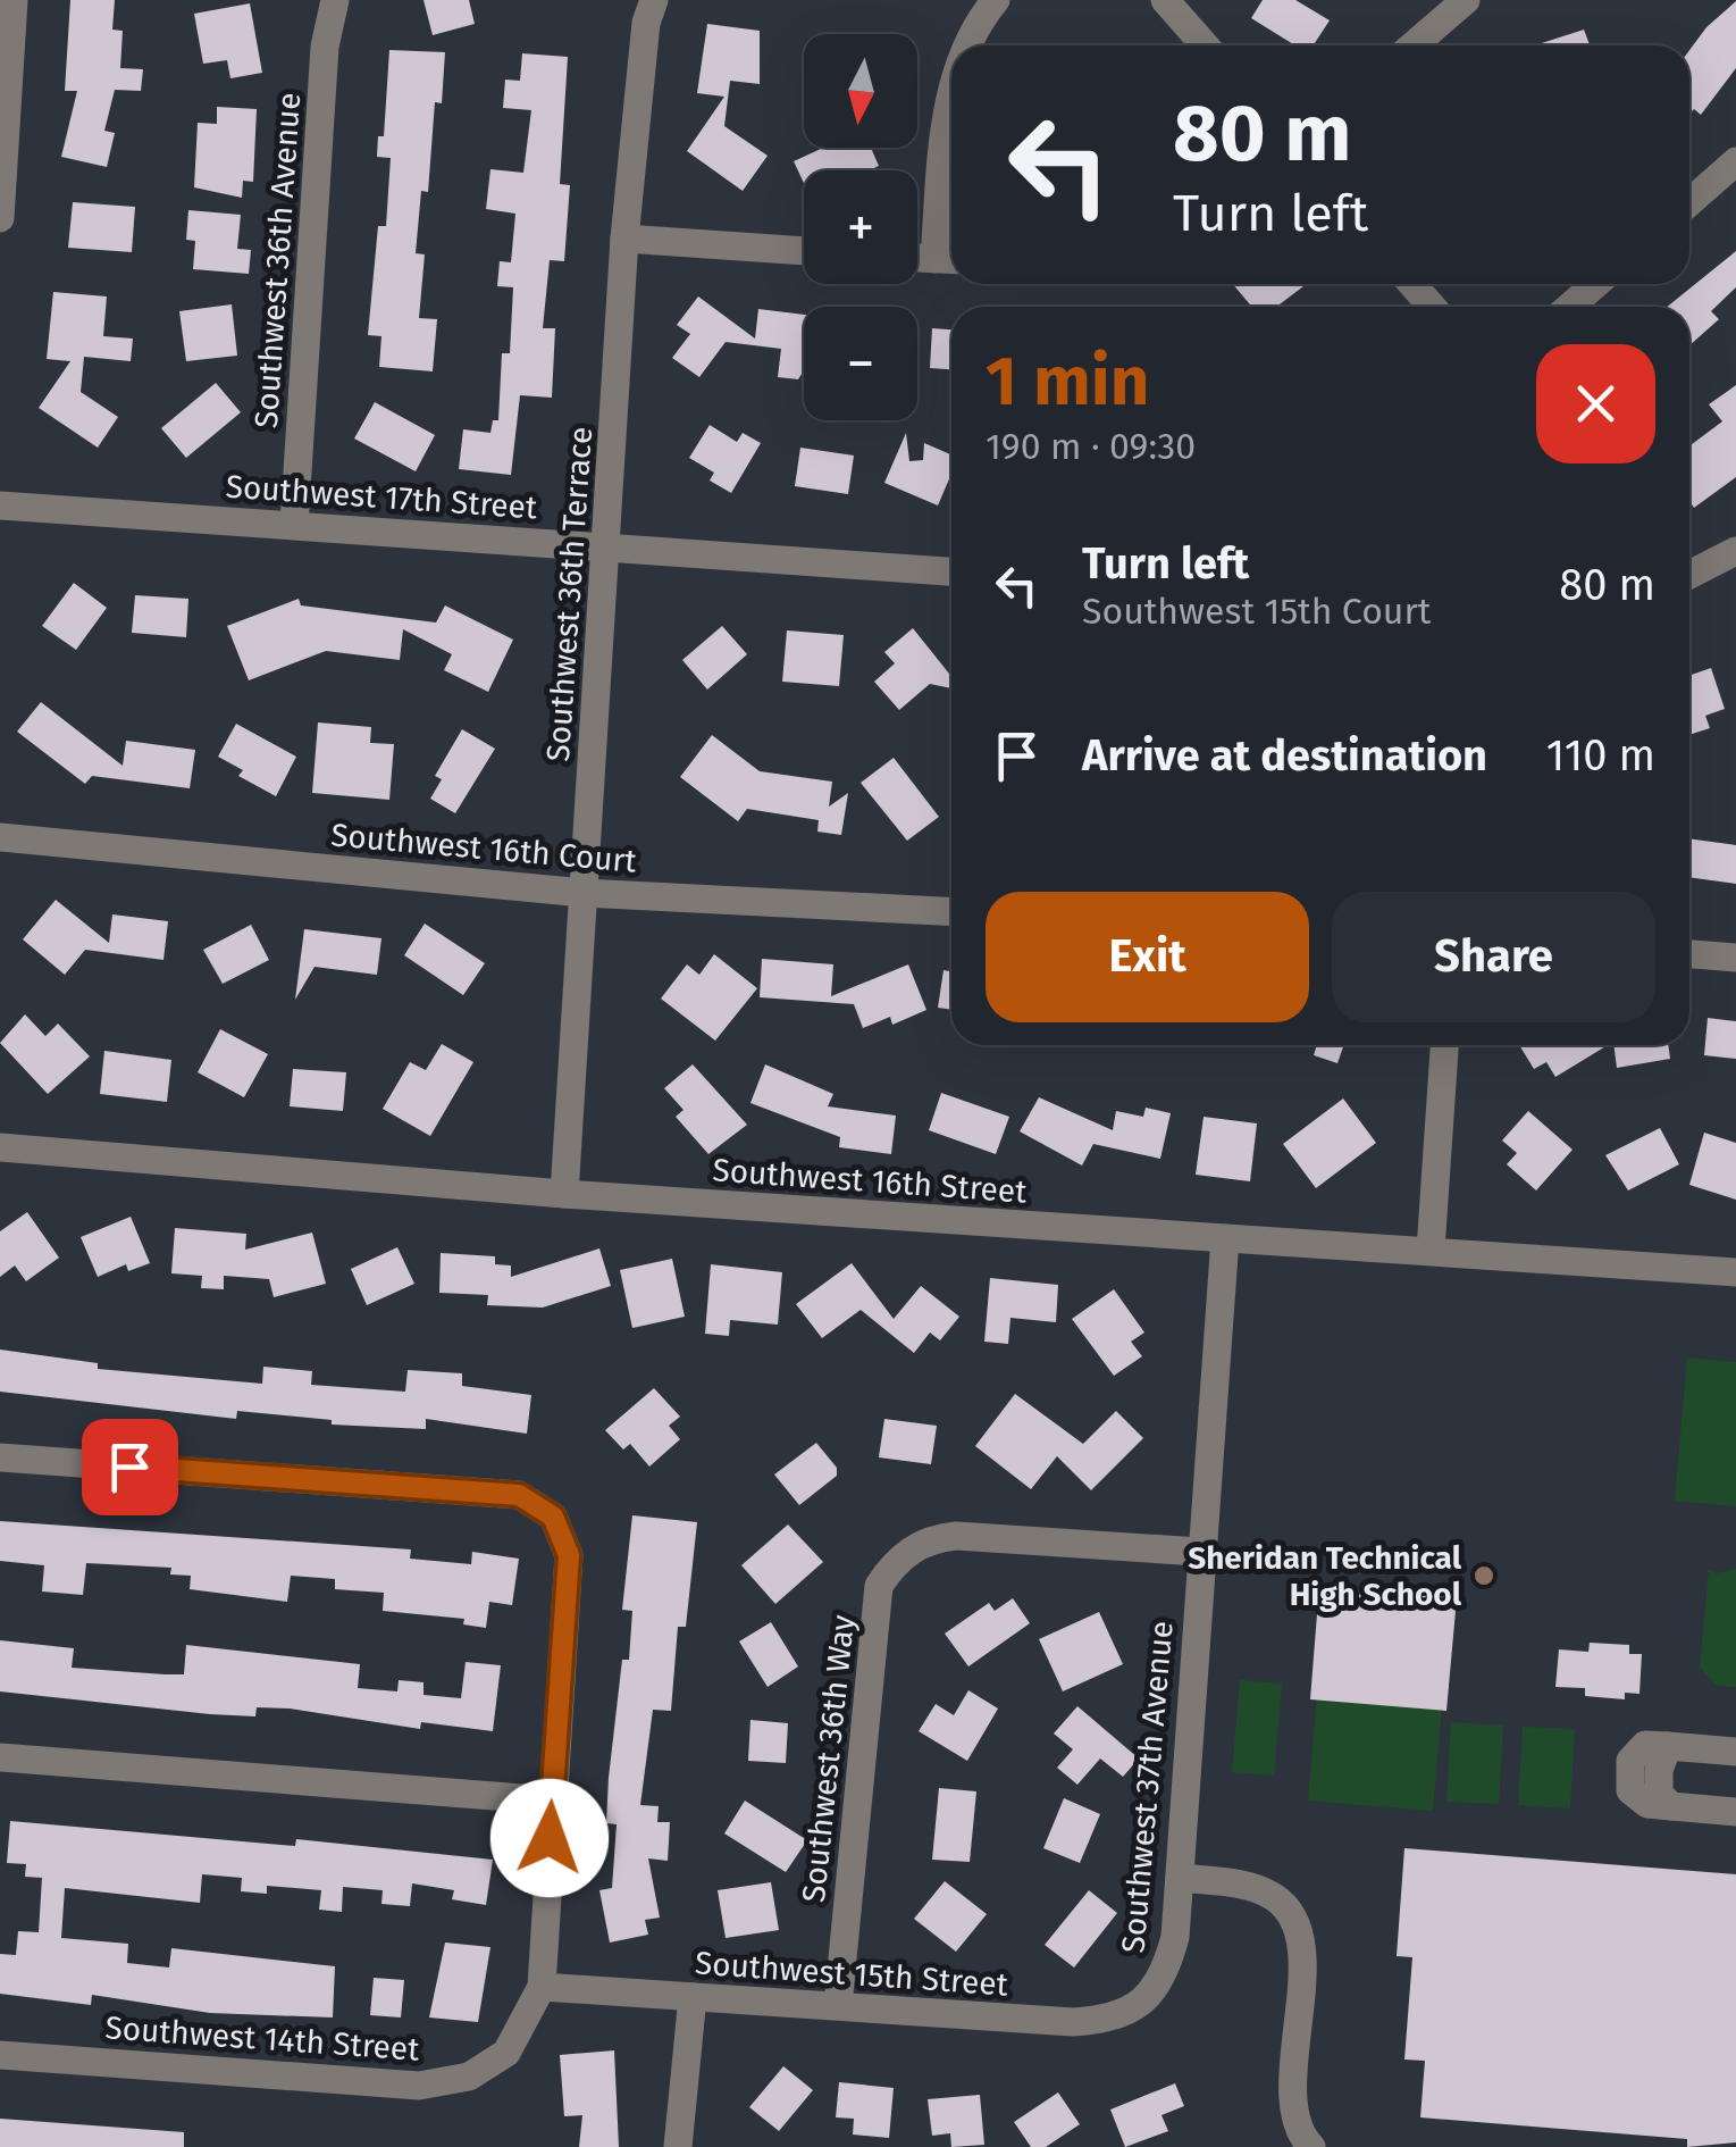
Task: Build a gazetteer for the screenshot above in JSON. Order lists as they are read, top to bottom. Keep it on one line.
{"streets":{"street":["Southwest 36th Avenue","Southwest 17th Street","Southwest 36th Terrace","Southwest 16th Court","Southwest 16th Street","Southwest 36th Way","Southwest 37th Avenue","Southwest 15th Street","Southwest 14th Street"]},"crossings":[["Southwest 36th Avenue","Southwest 17th Street"],["Southwest 17th Street","Southwest 36th Terrace"],["Southwest 36th Terrace","Southwest 16th Court"],["Southwest 36th Terrace","Southwest 16th Street"],["Southwest 16th Street","Southwest 37th Avenue"],["Southwest 36th Way","Southwest 37th Avenue"],["Southwest 36th Way","Southwest 15th Street"],["Southwest 37th Avenue","Southwest 15th Street"],["Southwest 15th Street","Southwest 14th Street"]],"places":["Sheridan Technical High School"],"north":"bottom","page":{"map_buttons":["+","−"],"turn":["80 m","Turn left"],"heading":["1 min","190 m · 09:30"],"list":[{"name":"Turn left","note":"Southwest 15th Court","value":"80 m"},{"name":"Arrive at destination","value":"110 m"}],"buttons":["Exit","Share"]}}
